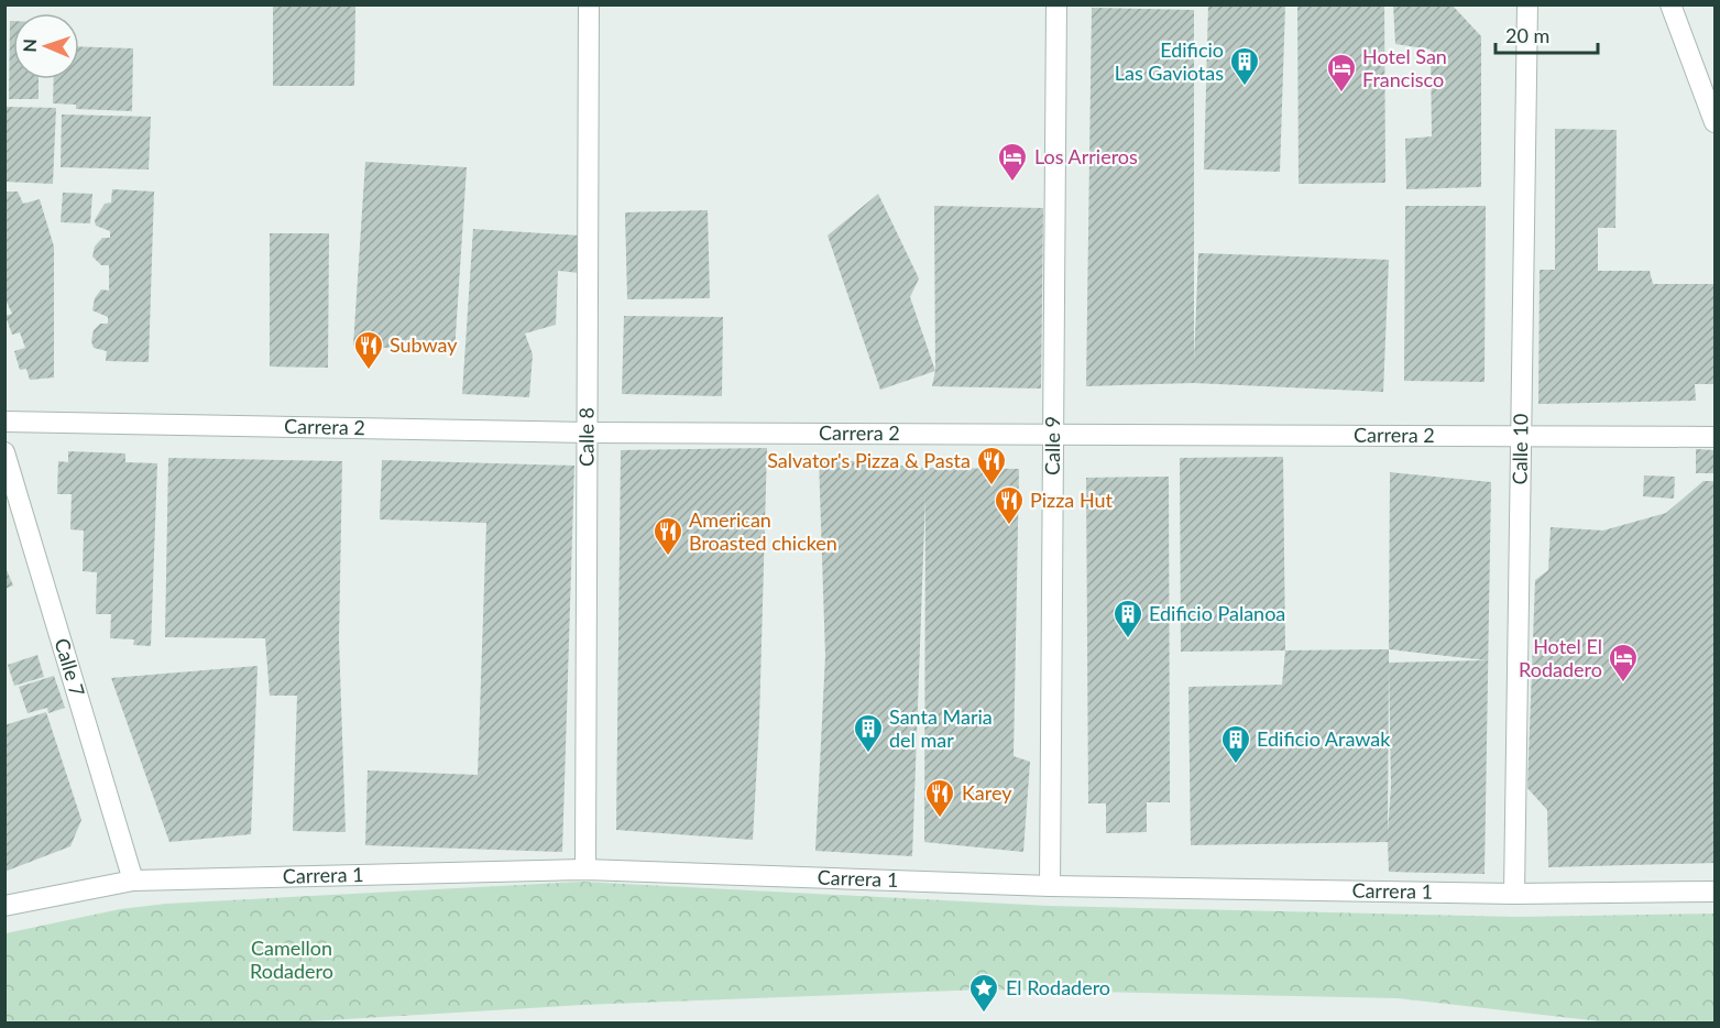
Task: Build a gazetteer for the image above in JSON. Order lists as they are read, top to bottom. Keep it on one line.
{"streets":{"street":["Carrera 2","Calle 8","Calle 9","Calle 10","Calle 7","Carrera 1"]},"crossings":[["Carrera 2","Calle 8"],["Carrera 2","Calle 9"],["Carrera 2","Calle 10"],["Calle 8","Carrera 1"],["Calle 9","Carrera 1"],["Calle 10","Carrera 1"],["Calle 7","Carrera 1"]],"parks":["Camellon Rodadero"],"places":{"building":["Edificio Las Gaviotas","Edificio Palanoa","Santa Maria del mar","Edificio Arawak"],"hotel":["Hotel San Francisco","Los Arrieros","Hotel El Rodadero"],"restaurant":["Subway","Salvator's Pizza & Pasta","Pizza Hut","American Broasted chicken","Karey"],"place":["El Rodadero"]},"scale_bar":"20 m","north":"left"}
